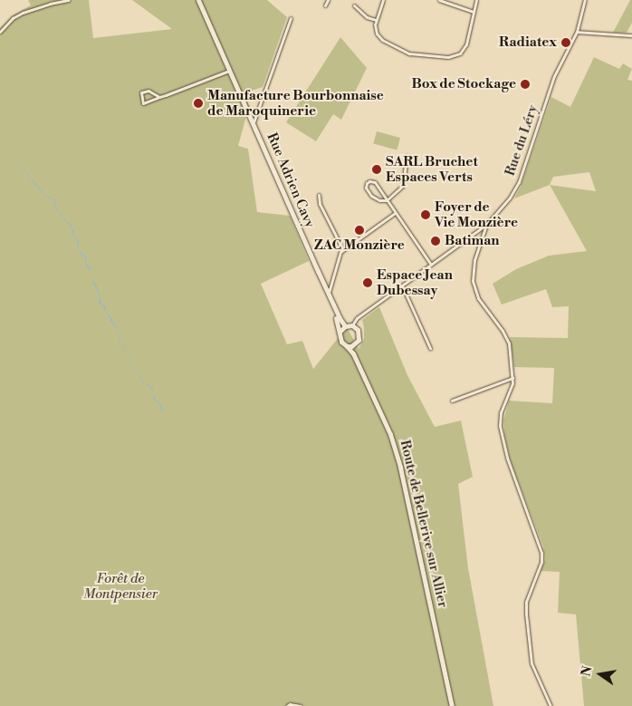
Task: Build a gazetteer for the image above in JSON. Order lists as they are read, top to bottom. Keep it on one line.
{"streets":{"main road":["Rue Adrien Cavy","Route de Bellerive sur Allier"],"street":["Rue du Léry"]},"crossings":[["Rue du Léry","Rue Adrien Cavy"],["Rue du Léry","Route de Bellerive sur Allier"],["Rue Adrien Cavy","Route de Bellerive sur Allier"]],"parks":["Forêt de Montpensier"],"places":["Radiatex","Box de Stockage","Manufacture Bourbonnaise de Maroquinerie","SARL Bruchet Espaces Verts","Foyer de Vie Monzière","ZAC Monzière","Batiman","Espace Jean Dubessay"],"north":"left"}
